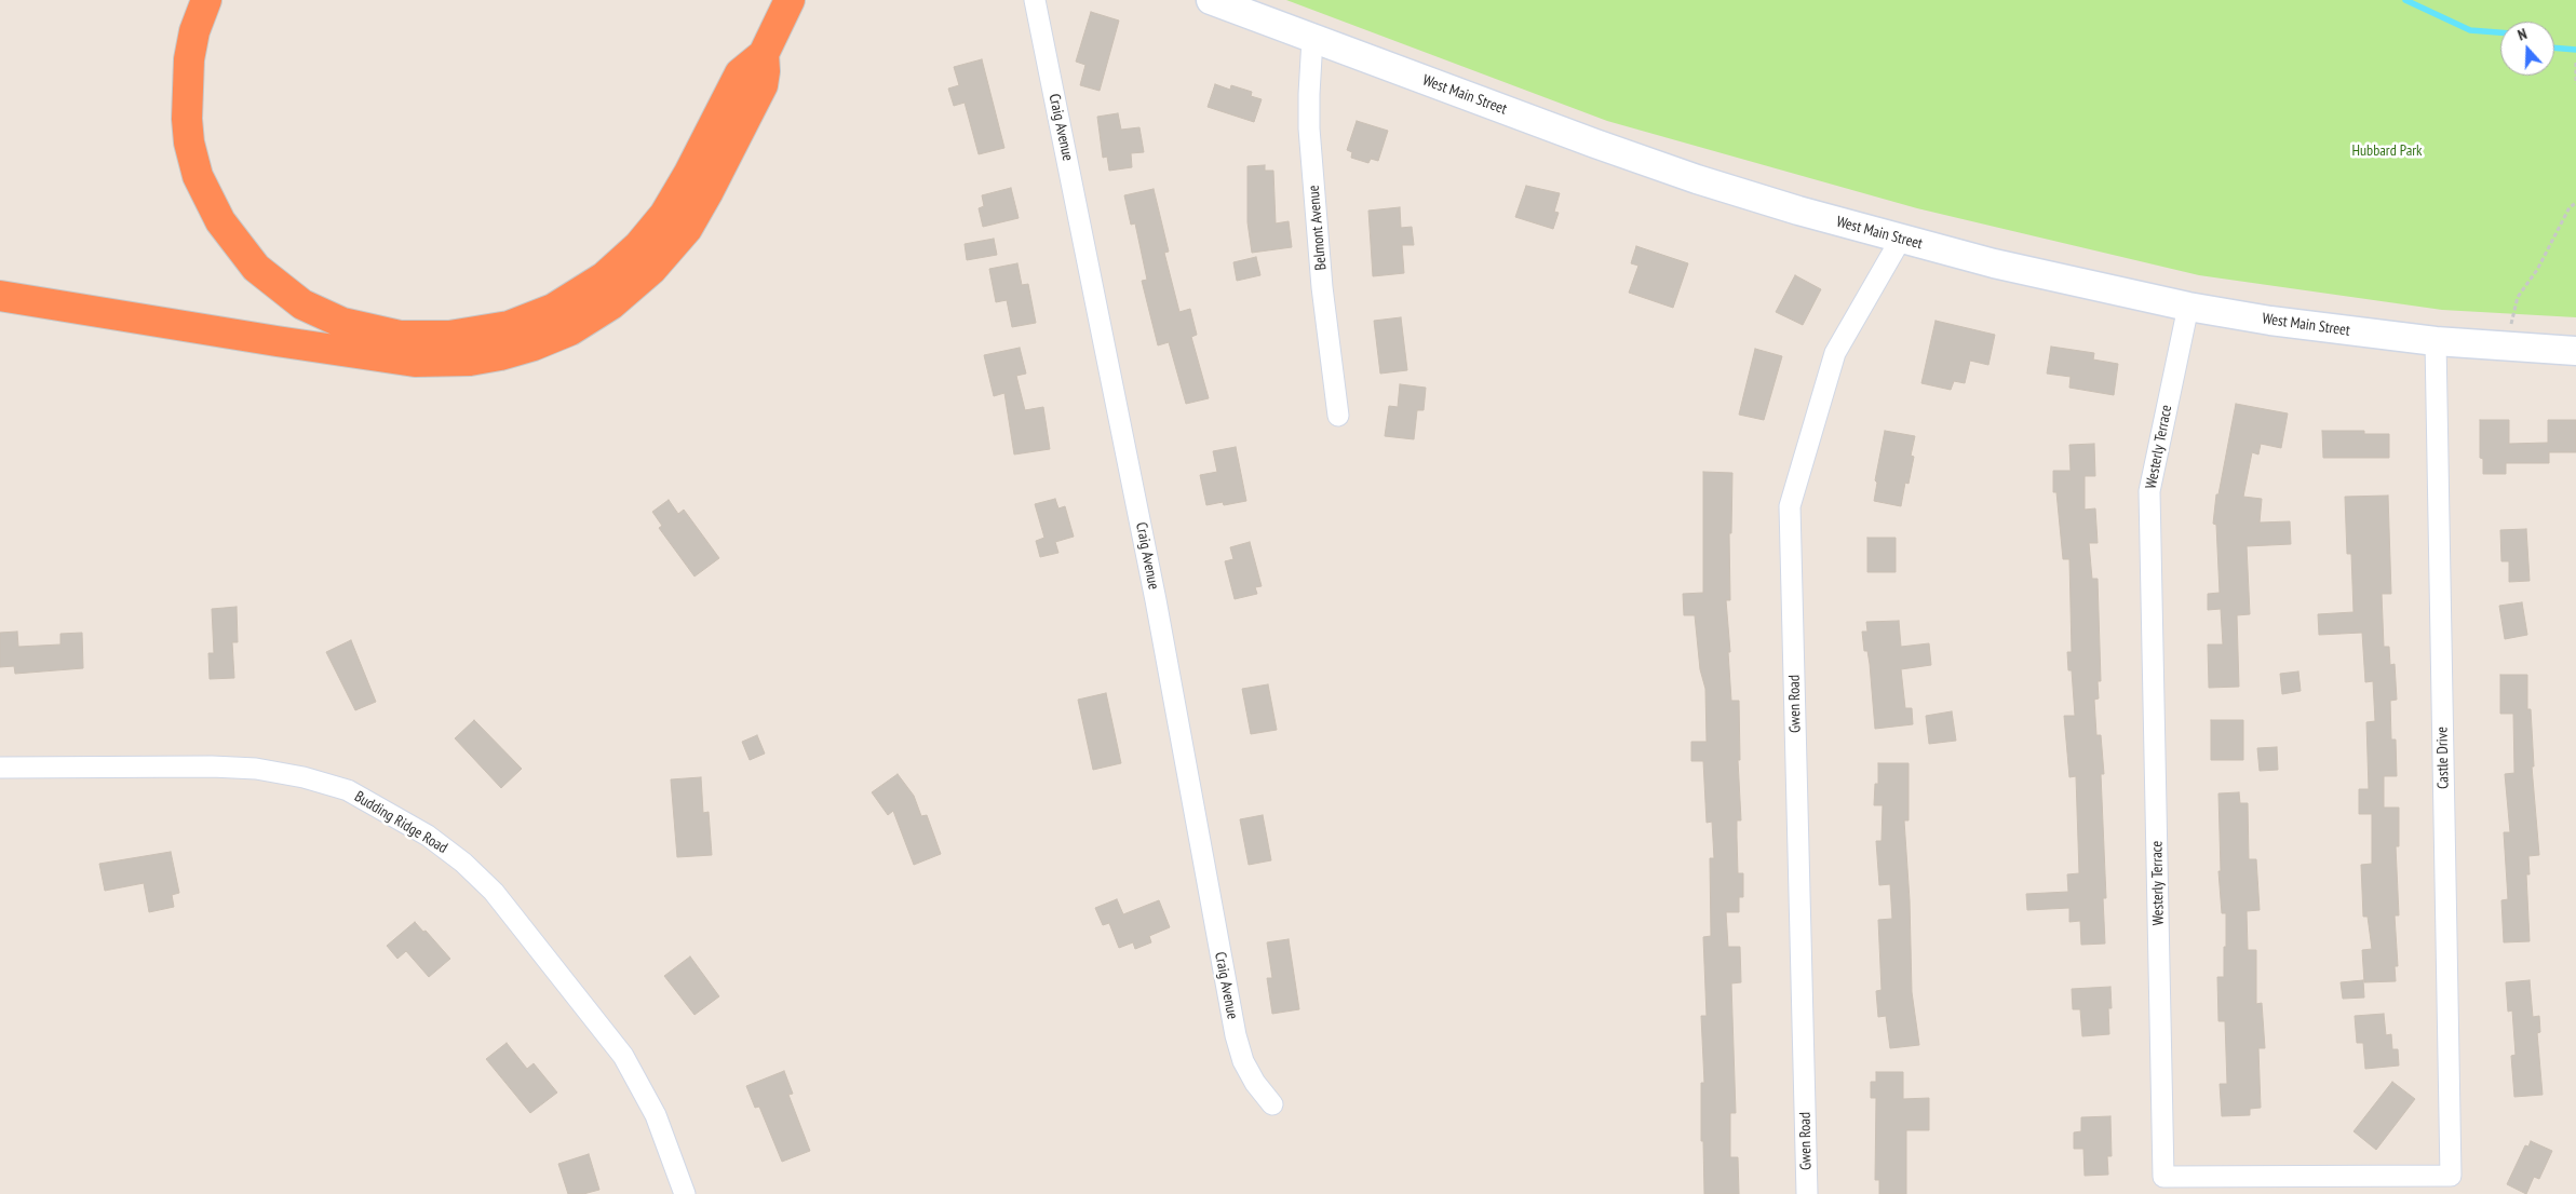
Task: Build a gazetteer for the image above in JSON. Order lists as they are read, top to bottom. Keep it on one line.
{"streets":{"main road":["West Main Street"],"street":["Craig Avenue","Belmont Avenue","Westerly Terrace","Gwen Road","Castle Drive","Budding Ridge Road"]},"crossings":[["West Main Street","Belmont Avenue"],["West Main Street","Westerly Terrace"],["West Main Street","Gwen Road"],["West Main Street","Castle Drive"],["Westerly Terrace","Castle Drive"]],"parks":["Hubbard Park"],"north":"top"}
